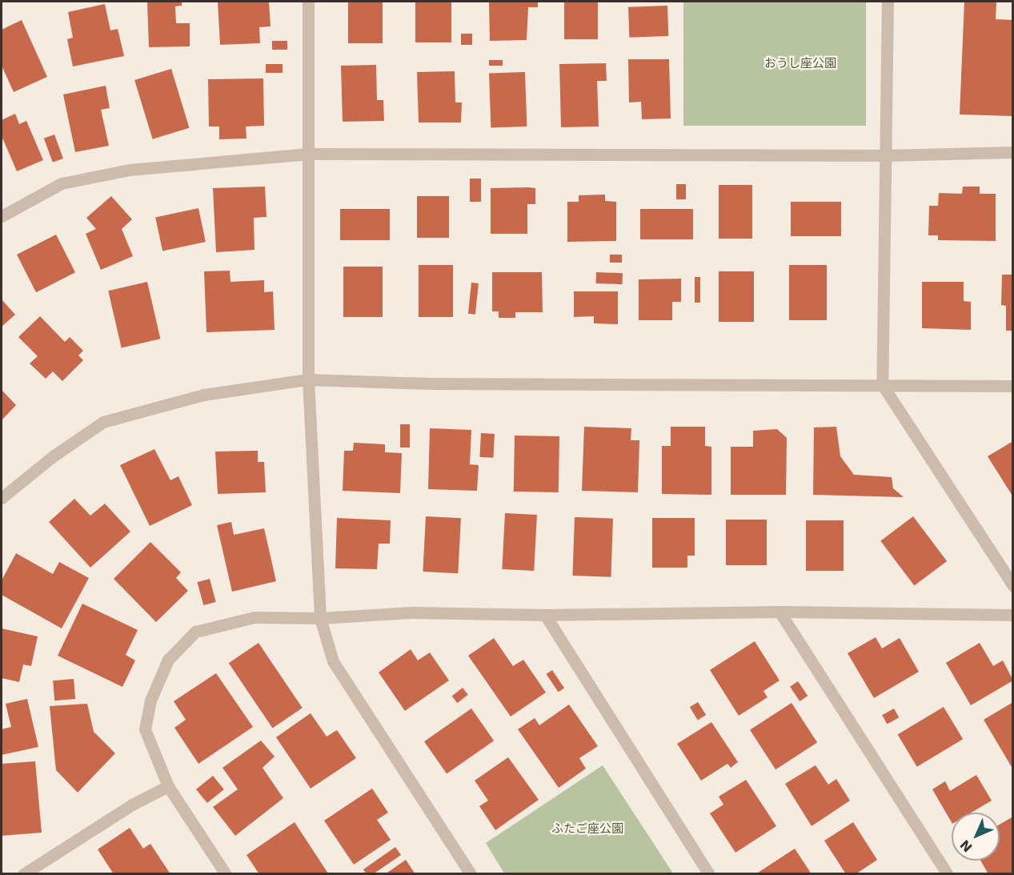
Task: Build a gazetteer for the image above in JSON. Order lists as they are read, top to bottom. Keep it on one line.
{"parks":["おうし座公園","ふたご座公園"],"north":"bottom left"}
